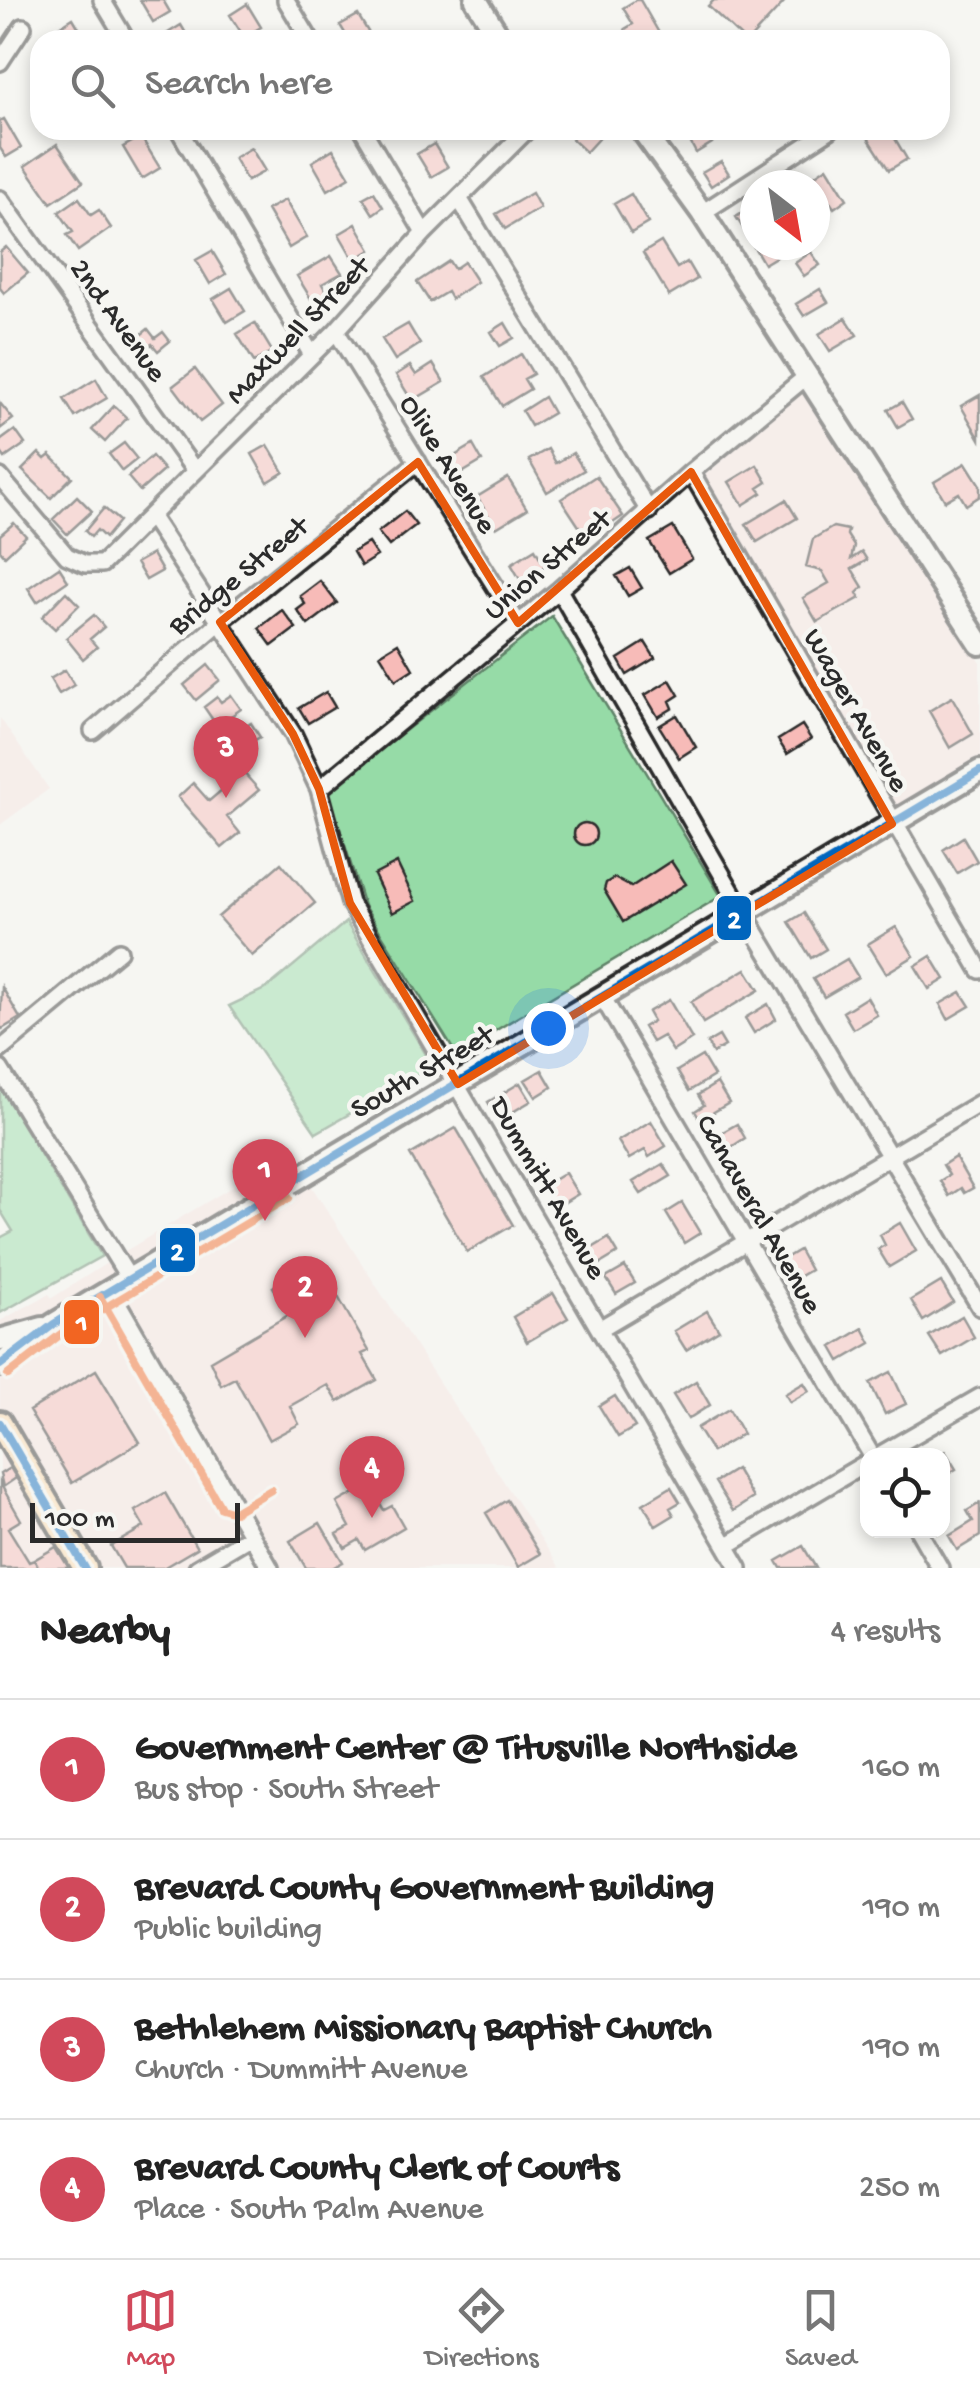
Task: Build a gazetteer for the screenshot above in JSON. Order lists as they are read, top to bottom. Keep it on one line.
{"streets":{"main road":["South Street"],"street":["2nd Avenue","Maxwell Street","Olive Avenue","Union Street","Bridge Street","Wager Avenue","Dummitt Avenue","Canaveral Avenue"]},"crossings":[["2nd Avenue","Maxwell Street"],["Maxwell Street","Olive Avenue"],["Maxwell Street","Dummitt Avenue"],["Olive Avenue","Union Street"],["Olive Avenue","Bridge Street"],["Union Street","Wager Avenue"],["Union Street","Dummitt Avenue"],["Bridge Street","Dummitt Avenue"],["Wager Avenue","South Street"],["South Street","Dummitt Avenue"],["South Street","Canaveral Avenue"]],"lines":["transit line 2","transit line 1"],"scale_bar":"100 m","north":"bottom right","page":{"search":"Search here","pins":["3","1","2","4"],"scale":"100 m","heading":["Nearby","4 results"],"list":[{"mark":"1","name":"Government Center @ Titusville Northside","note":"Bus stop · South Street","value":"160 m"},{"mark":"2","name":"Brevard County Government Building","note":"Public building","value":"190 m"},{"mark":"3","name":"Bethlehem Missionary Baptist Church","note":"Church · Dummitt Avenue","value":"190 m"},{"mark":"4","name":"Brevard County Clerk of Courts","note":"Place · South Palm Avenue","value":"250 m"}],"nav":["Map","Directions","Saved"]}}
